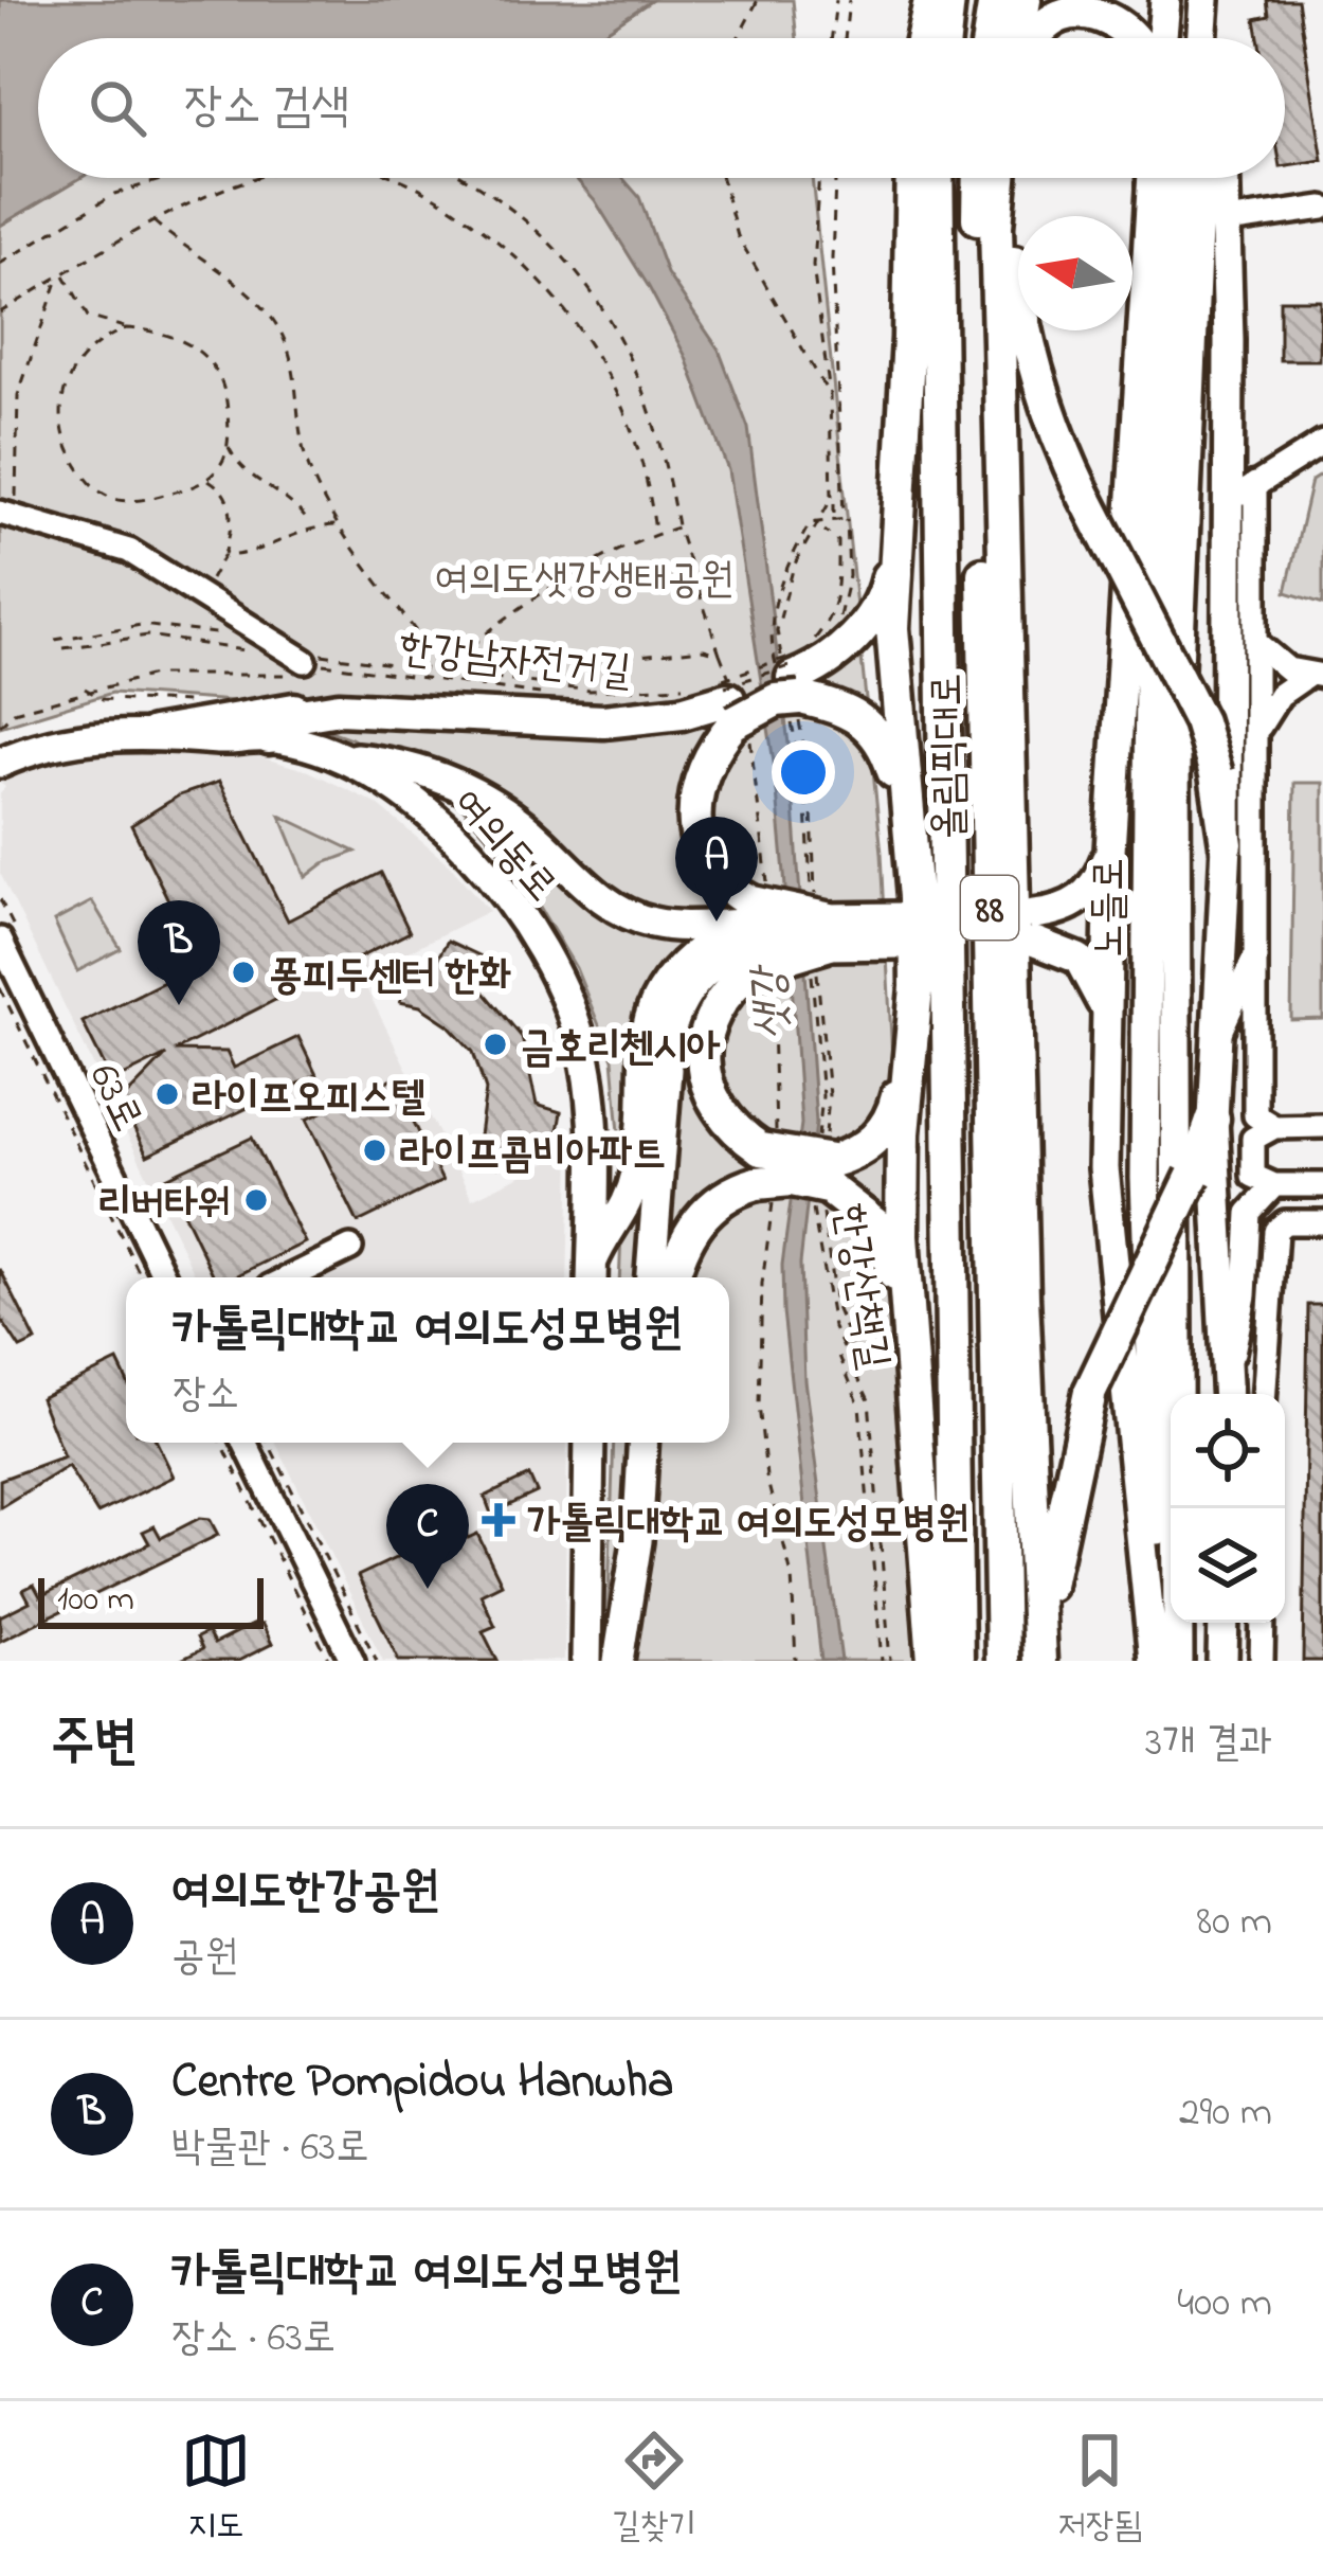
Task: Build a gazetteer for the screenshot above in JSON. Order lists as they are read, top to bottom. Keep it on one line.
{"streets":{"highway":["올림픽대로","88"],"main road":["여의동로","노들로"],"street":["63로"],"path":["한강남자전거길","한강산책길"]},"water":["샛강"],"parks":["여의도샛강생태공원"],"places":{"other":["퐁피두센터 한화","금호리첸시아","라이프오피스텔","라이프콤비아파트","리버타워"],"health":["가톨릭대학교 여의도성모병원"]},"scale_bar":"100 m","north":"left","page":{"search":"장소 검색","pins":["A","B","C"],"popup":["카톨릭대학교 여의도성모병원","장소"],"scale":"100 m","heading":["주변","3개 결과"],"list":[{"mark":"A","name":"여의도한강공원","note":"공원","value":"80 m"},{"mark":"B","name":"Centre Pompidou Hanwha","note":"박물관 · 63로","value":"290 m"},{"mark":"C","name":"카톨릭대학교 여의도성모병원","note":"장소 · 63로","value":"400 m"}],"nav":["지도","길찾기","저장됨"]}}
